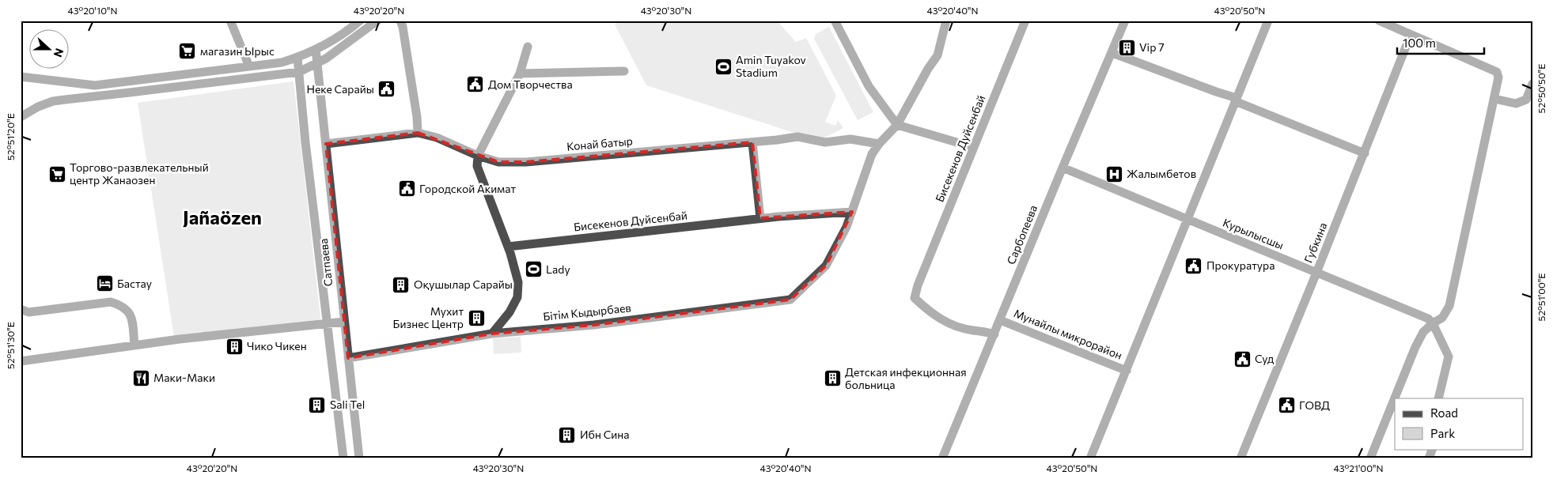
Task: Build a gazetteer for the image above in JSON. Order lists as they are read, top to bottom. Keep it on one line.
{"streets":{"street":["Конай батыр","Бисекенов Дуйсенбай","Курылысшы","Сарбопеева","Губкина","Сатпаева","Бiтiм Кыдырбаев","Мунайлы микрорайон"]},"crossings":[["Конай батыр","Сатпаева"],["Конай батыр","Бiтiм Кыдырбаев"],["Бисекенов Дуйсенбай","Сарбопеева"],["Бисекенов Дуйсенбай","Бiтiм Кыдырбаев"],["Курылысшы","Сарбопеева"],["Курылысшы","Губкина"],["Сарбопеева","Мунайлы микрорайон"],["Сатпаева","Бiтiм Кыдырбаев"]],"districts":["Jañaözen"],"places":{"building":["Vip 7","Оқушылар Сарайы","Мухит Бизнес Центр","Чико Чикен","Детская инфекционная больница","Sali Tel","Ибн Сина"],"supermarket":["магазин Ырыс","Торгово-развлекательный центр Жанаозен"],"sports":["Amin Tuyakov Stadium","Lady"],"public building":["Дом Творчества","Неке Сарайы","Городской Акимат","Прокуратура","Суд","ГОВД"],"hospital":["Жалымбетов"],"hotel":["Бастау"],"restaurant":["Маки-Маки"]},"legend":["Road","Park"],"scale_bar":"100 m","north":"right","coordinates":["43°20'10\"N","43°20'20\"N","43°20'30\"N","43°20'40\"N","43°20'50\"N","52°50'50\"E","52°51'20\"E","52°51'00\"E","52°51'30\"E","43°21'00\"N"]}
